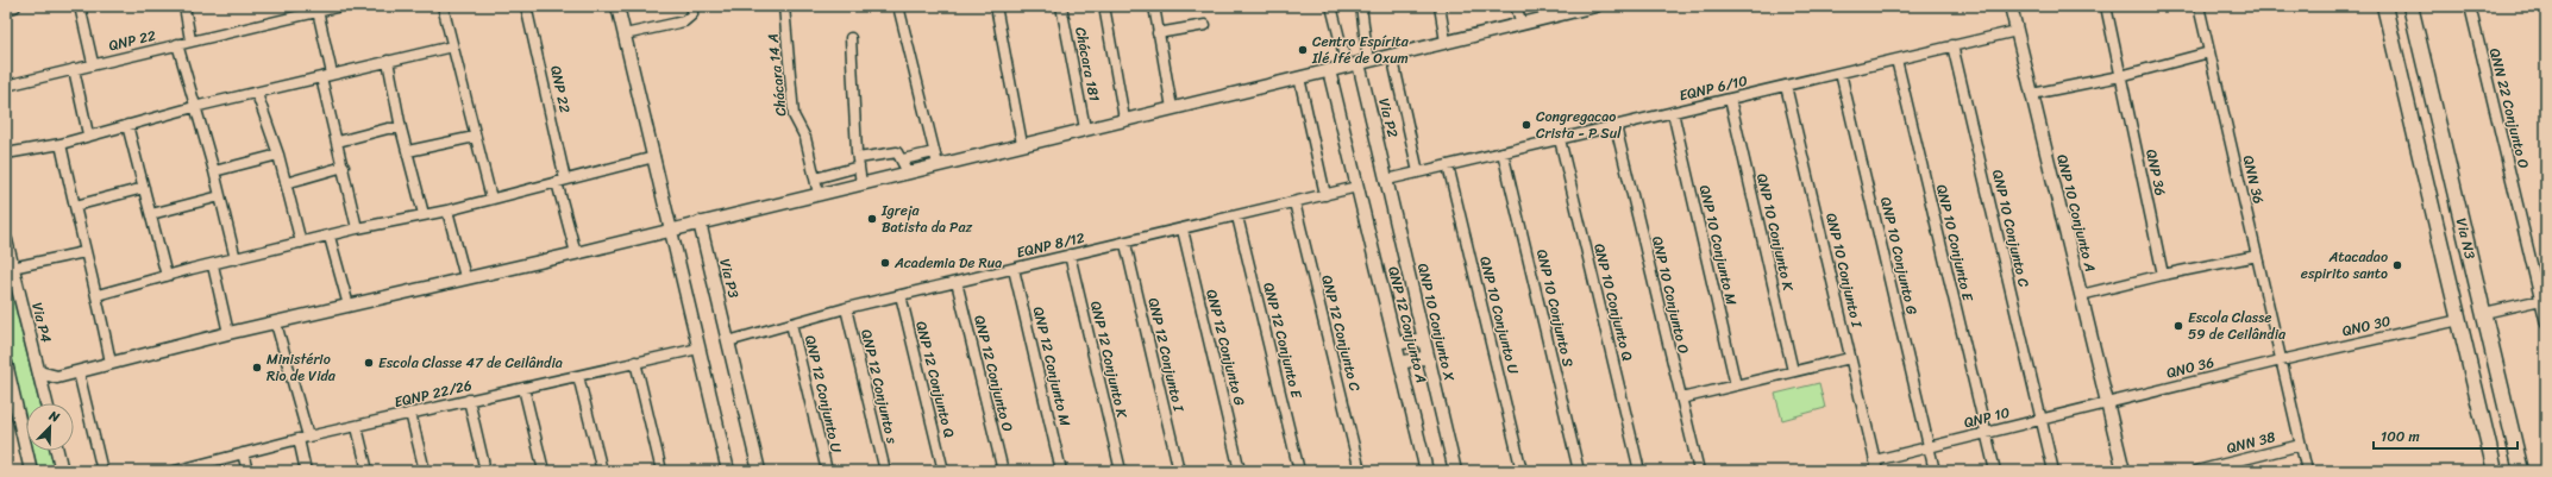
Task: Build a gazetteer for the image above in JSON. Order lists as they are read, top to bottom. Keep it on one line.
{"streets":{"main road":["Via N3"],"street":["QNP 22","Chácara 181","Chácara 14 A","EQNP 6/10","QNN 22 Conjunto O","Via P2","QNP 36","QNN 36","QNP 10 Conjunto A","QNP 10 Conjunto C","QNP 10 Conjunto K","QNP 10 Conjunto E","EQNP 8/12","QNP 10 Conjunto M","QNP 10 Conjunto G","QNP 10 Conjunto I","Via P3","QNP 10 Conjunto O","QNP 10 Conjunto Q","QNP 10 Conjunto S","QNP 10 Conjunto U","Via P4","QNP 10 Conjunto X","QNP 12 Conjunto A","QNO 30","QNP 12 Conjunto C","QNP 12 Conjunto E","QNP 12 Conjunto G","QNP 12 Conjunto I","QNP 12 Conjunto K","QNP 12 Conjunto M","QNO 36","QNP 12 Conjunto O","QNP 12 Conjunto Q","QNP 12 Conjunto s","EQNP 22/26","QNP 12 Conjunto U","QNP 10","QNN 38"]},"crossings":[["EQNP 6/10","Via P2"],["EQNP 6/10","QNP 10 Conjunto A"],["EQNP 6/10","QNP 10 Conjunto C"],["EQNP 6/10","QNP 10 Conjunto K"],["EQNP 6/10","QNP 10 Conjunto E"],["EQNP 6/10","QNP 10 Conjunto M"],["EQNP 6/10","QNP 10 Conjunto G"],["EQNP 6/10","QNP 10 Conjunto I"],["EQNP 6/10","QNP 10 Conjunto O"],["EQNP 6/10","QNP 10 Conjunto Q"],["EQNP 6/10","QNP 10 Conjunto S"],["EQNP 6/10","QNP 10 Conjunto U"],["EQNP 6/10","QNP 10 Conjunto X"],["Via P2","QNP 10 Conjunto X"],["QNN 36","QNO 30"],["QNN 36","QNO 36"],["QNP 10 Conjunto A","QNO 36"],["QNP 10 Conjunto A","QNP 10"],["QNP 10 Conjunto C","QNP 10"],["Via N3","QNO 30"],["QNP 10 Conjunto E","QNP 10"],["EQNP 8/12","Via P3"],["EQNP 8/12","QNP 12 Conjunto A"],["EQNP 8/12","QNP 12 Conjunto C"],["EQNP 8/12","QNP 12 Conjunto E"],["EQNP 8/12","QNP 12 Conjunto G"],["EQNP 8/12","QNP 12 Conjunto I"],["EQNP 8/12","QNP 12 Conjunto K"],["EQNP 8/12","QNP 12 Conjunto M"],["EQNP 8/12","QNP 12 Conjunto O"],["EQNP 8/12","QNP 12 Conjunto Q"],["EQNP 8/12","QNP 12 Conjunto s"],["EQNP 8/12","QNP 12 Conjunto U"],["QNP 10 Conjunto G","QNP 10"],["QNP 10 Conjunto I","QNP 10"],["QNO 30","QNO 36"],["QNO 36","QNP 10"]],"places":["Centro Espírita Ilé Ifé de Oxum","Congregacao Crista - P Sul","Igreja Batista da Paz","Academia De Rua","Atacadao espirito santo","Escola Classe 59 de Ceilândia","Escola Classe 47 de Ceilândia","Ministério Rio de Vida"],"scale_bar":"100 m","north":"top right"}
